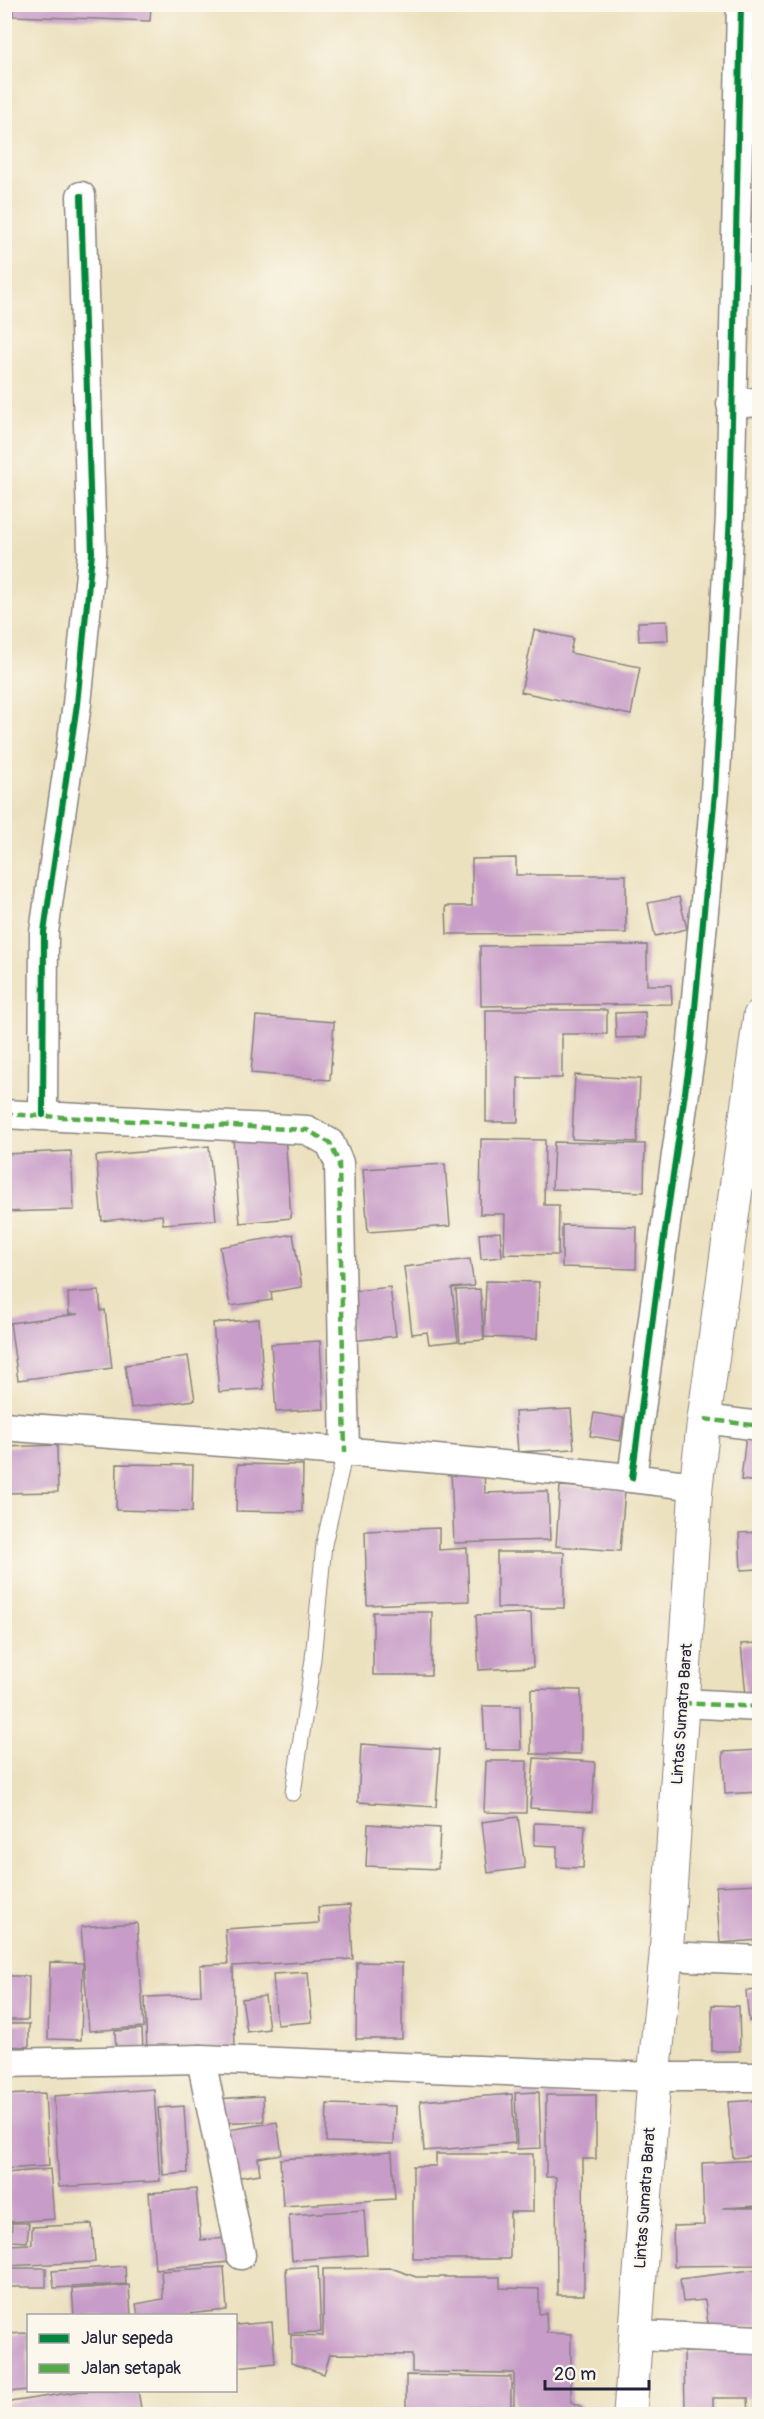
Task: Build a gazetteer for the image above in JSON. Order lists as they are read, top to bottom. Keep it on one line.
{"streets":{"highway":["Lintas Sumatra Barat"]},"legend":["Jalur sepeda","Jalan setapak"],"scale_bar":"20 m"}
